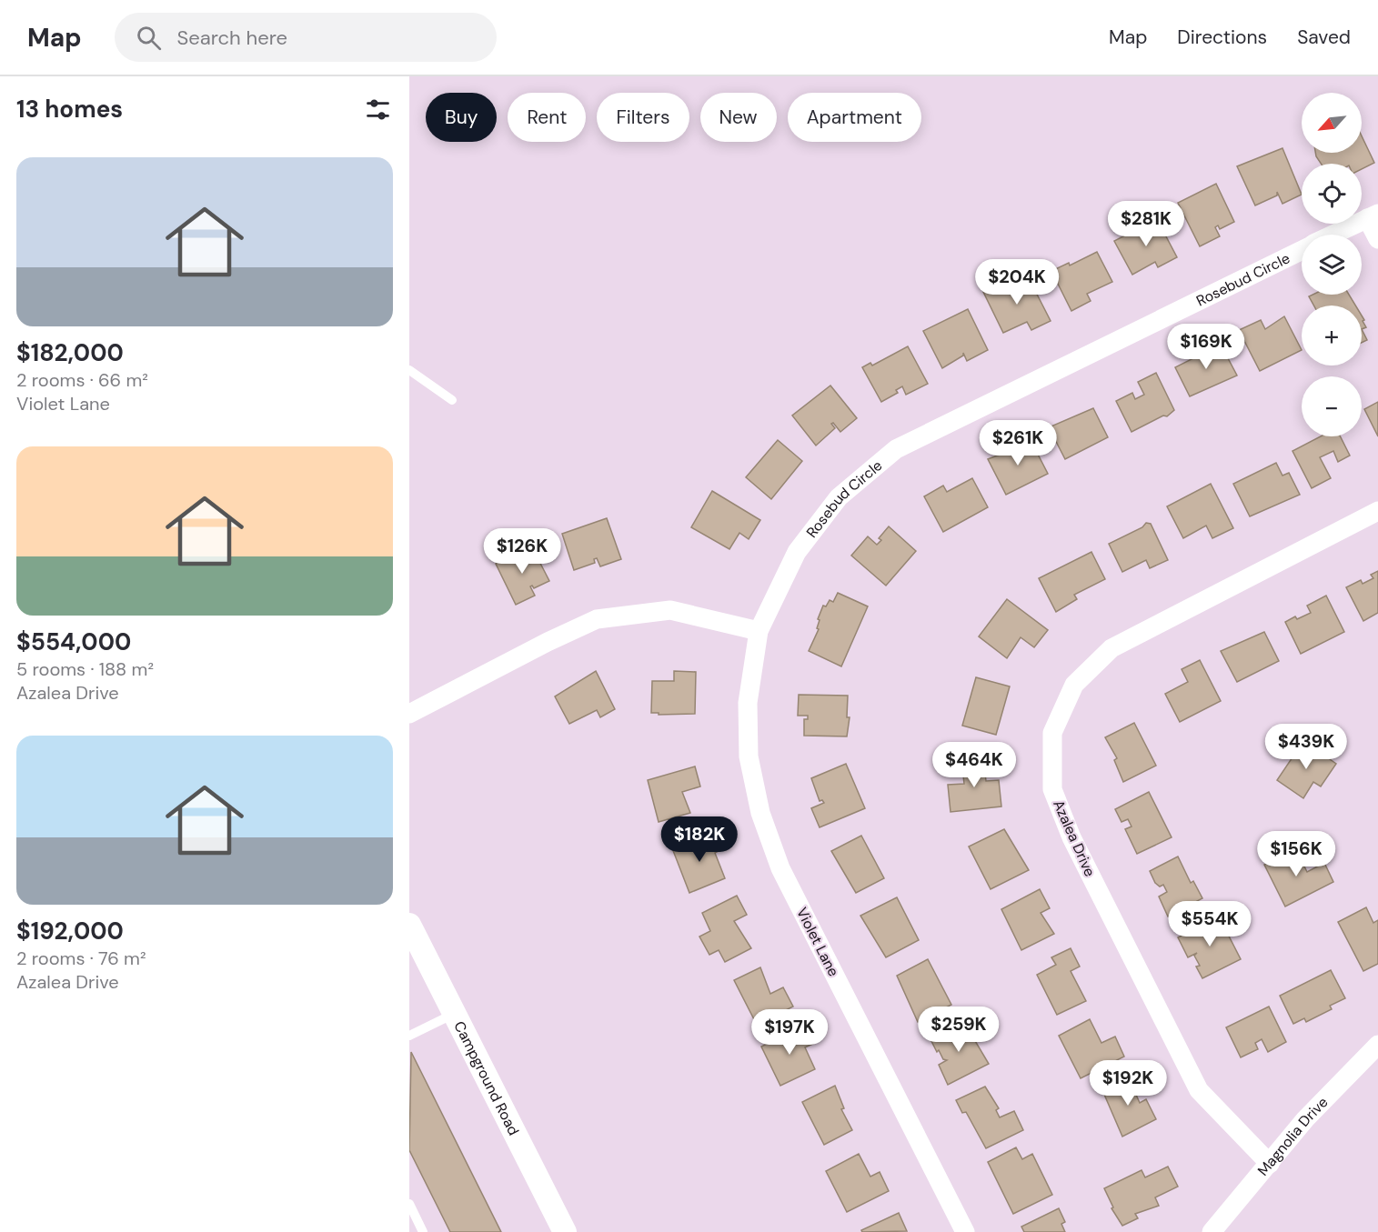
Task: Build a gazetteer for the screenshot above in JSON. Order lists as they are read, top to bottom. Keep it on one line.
{"streets":{"street":["Rosebud Circle","Azalea Drive","Violet Lane","Campground Road","Magnolia Drive"]},"crossings":[["Rosebud Circle","Violet Lane"],["Azalea Drive","Magnolia Drive"]],"north":"bottom left","page":{"header":"Map","search":"Search here","nav":["Map","Directions","Saved"],"heading":"13 homes","map_buttons":["+","−"],"chip":["Buy","Rent","Filters","New","Apartment"],"list":[{"name":"$182,000","note":"2 rooms · 66 m² · Violet Lane"},{"name":"$554,000","note":"5 rooms · 188 m² · Azalea Drive"},{"name":"$192,000","note":"2 rooms · 76 m² · Azalea Drive"}],"price":["$281K","$204K","$169K","$261K","$126K","$439K","$464K","$182K","$156K","$554K","$259K","$197K","$192K"]}}
